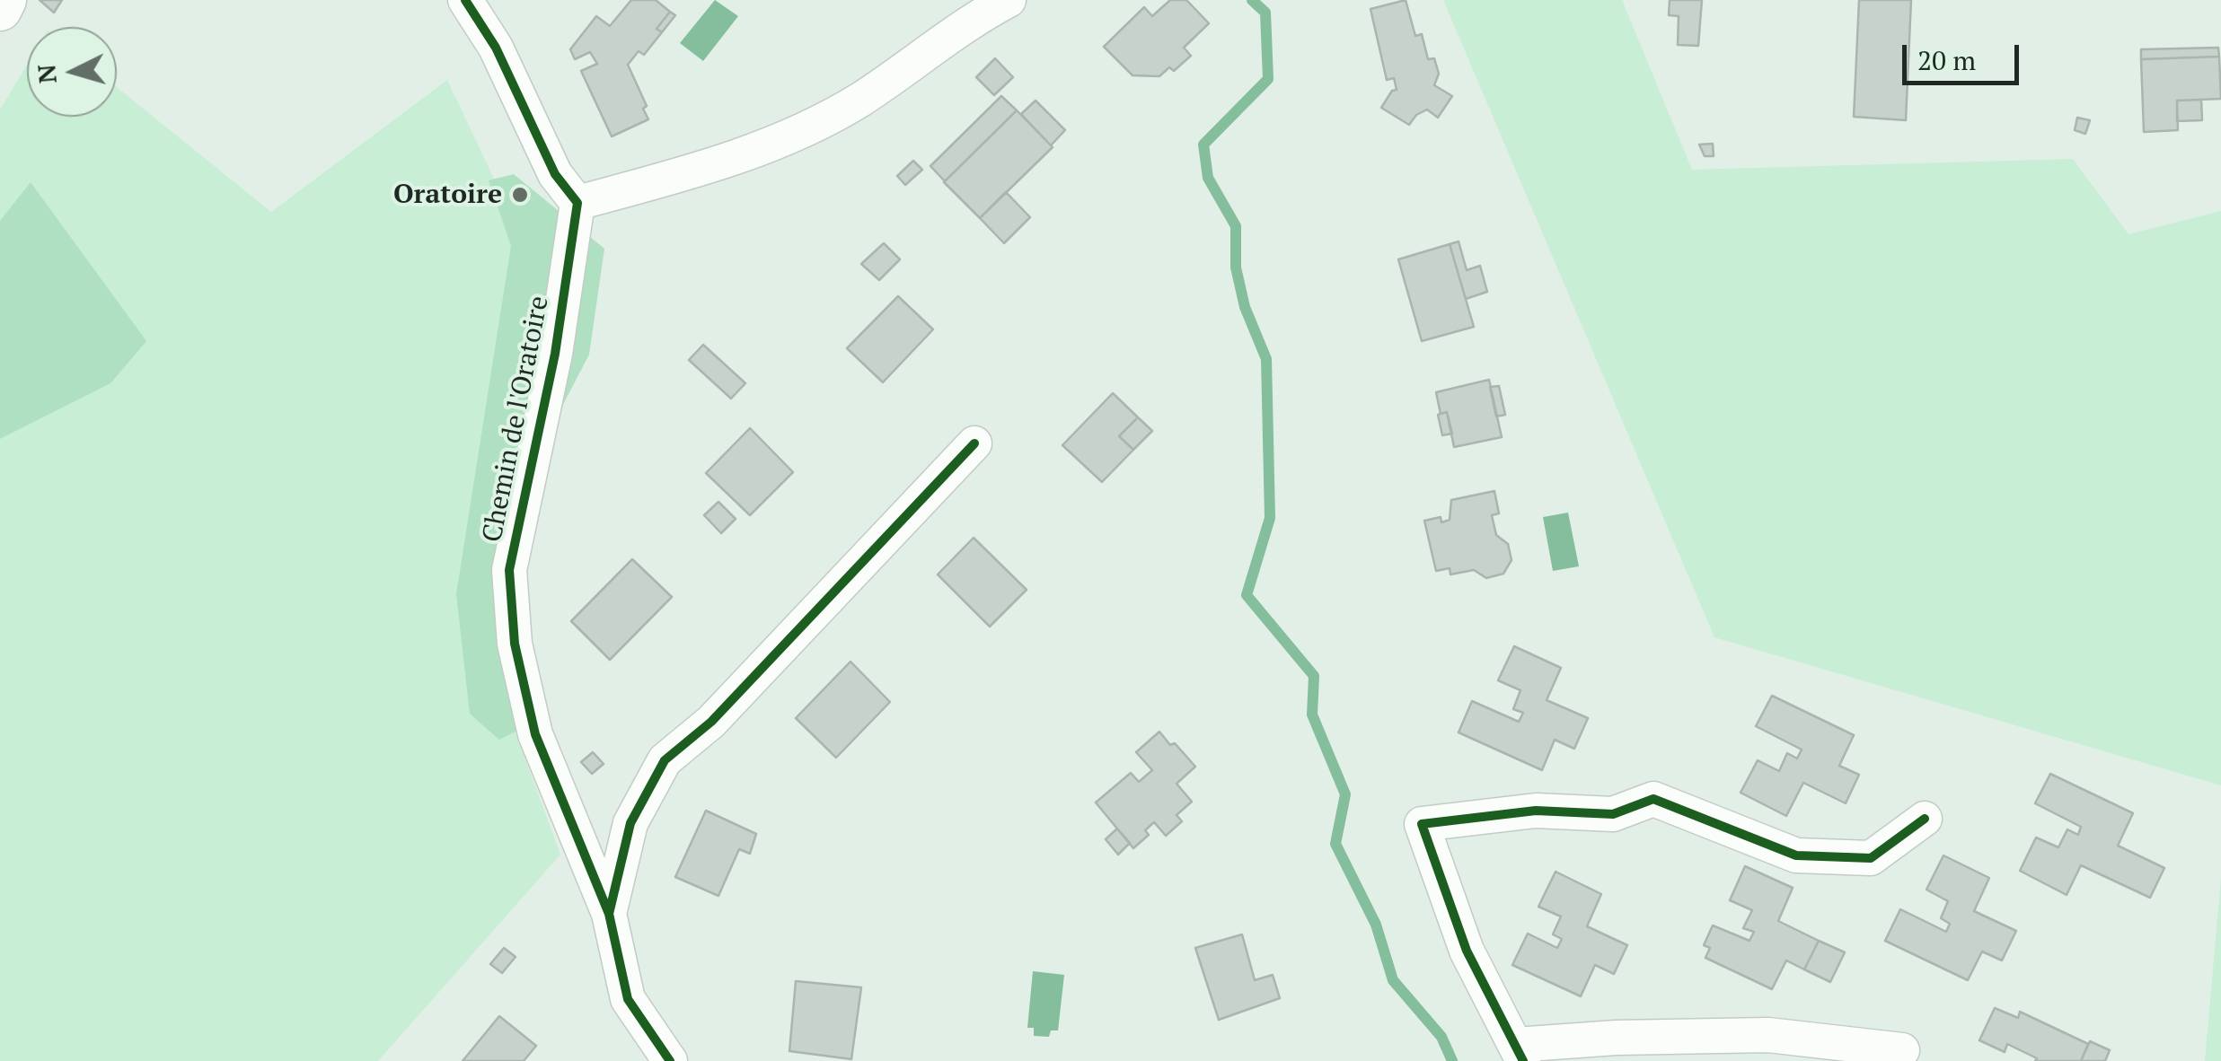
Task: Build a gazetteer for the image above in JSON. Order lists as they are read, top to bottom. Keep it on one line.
{"streets":{"street":["Chemin de l'Oratoire"]},"places":["Oratoire"],"scale_bar":"20 m","north":"left"}
